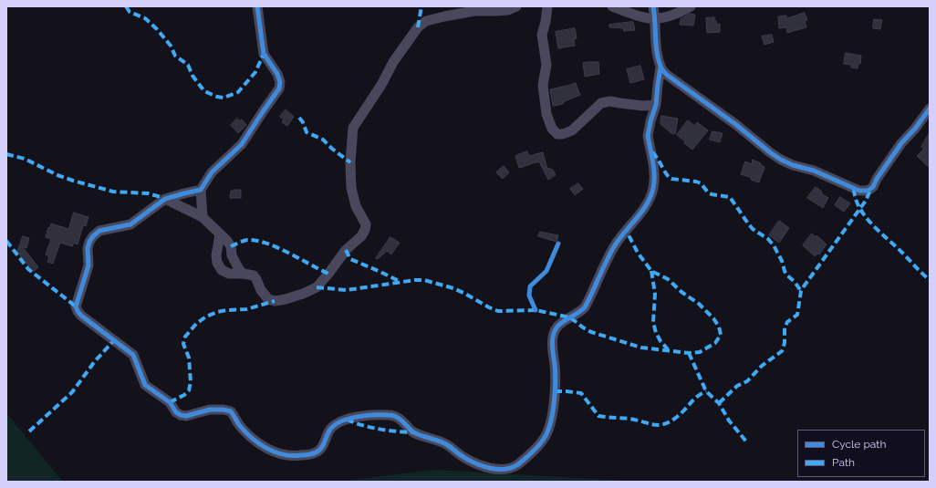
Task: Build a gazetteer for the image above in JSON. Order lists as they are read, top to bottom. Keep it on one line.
{"legend":["Cycle path","Path"]}
